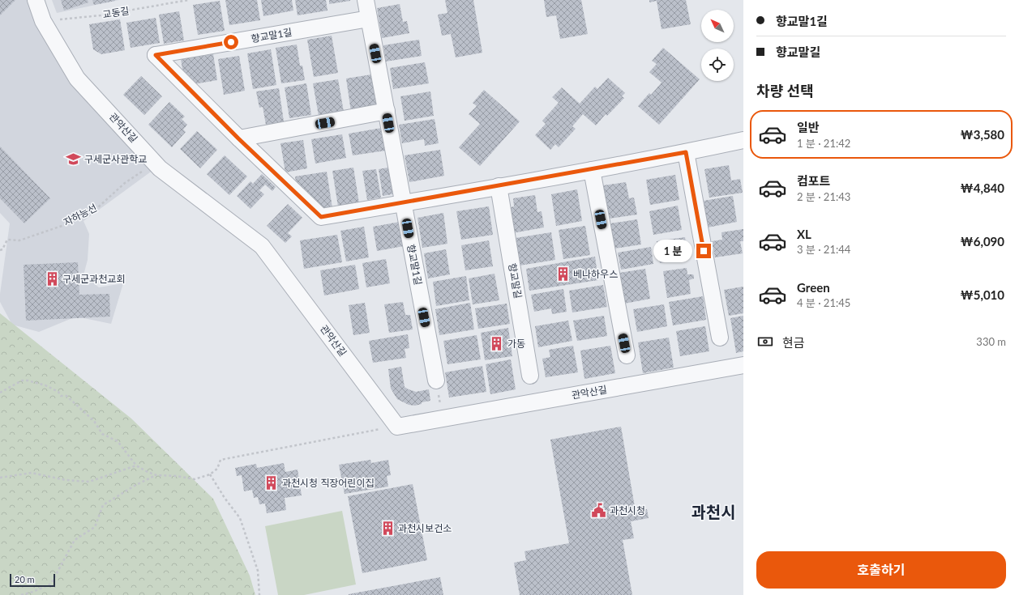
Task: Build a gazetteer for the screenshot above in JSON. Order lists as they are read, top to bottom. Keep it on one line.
{"streets":{"street":["향교말1길","관악산길","향교말길"],"path":["교동길","자하능선"]},"crossings":[["교동길","관악산길"],["관악산길","자하능선"]],"districts":["과천시"],"places":{"school or university":["구세군사관학교"],"building":["베나하우스","구세군과천교회","가동","과천시청 직장어린이집","과천시보건소"],"public building":["과천시청"]},"scale_bar":"20 m","north":"top left","page":{"banner":["향교말1길","향교말길"],"heading":"차량 선택","list":[{"name":"일반","note":"1 분 · 21:42","value":"₩3,580"},{"name":"컴포트","note":"2 분 · 21:43","value":"₩4,840"},{"name":"XL","note":"3 분 · 21:44","value":"₩6,090"},{"name":"Green","note":"4 분 · 21:45","value":"₩5,010"}],"bubble":"1 분","pay":["현금","330 m"],"buttons":"호출하기","scale":"20 m"}}
